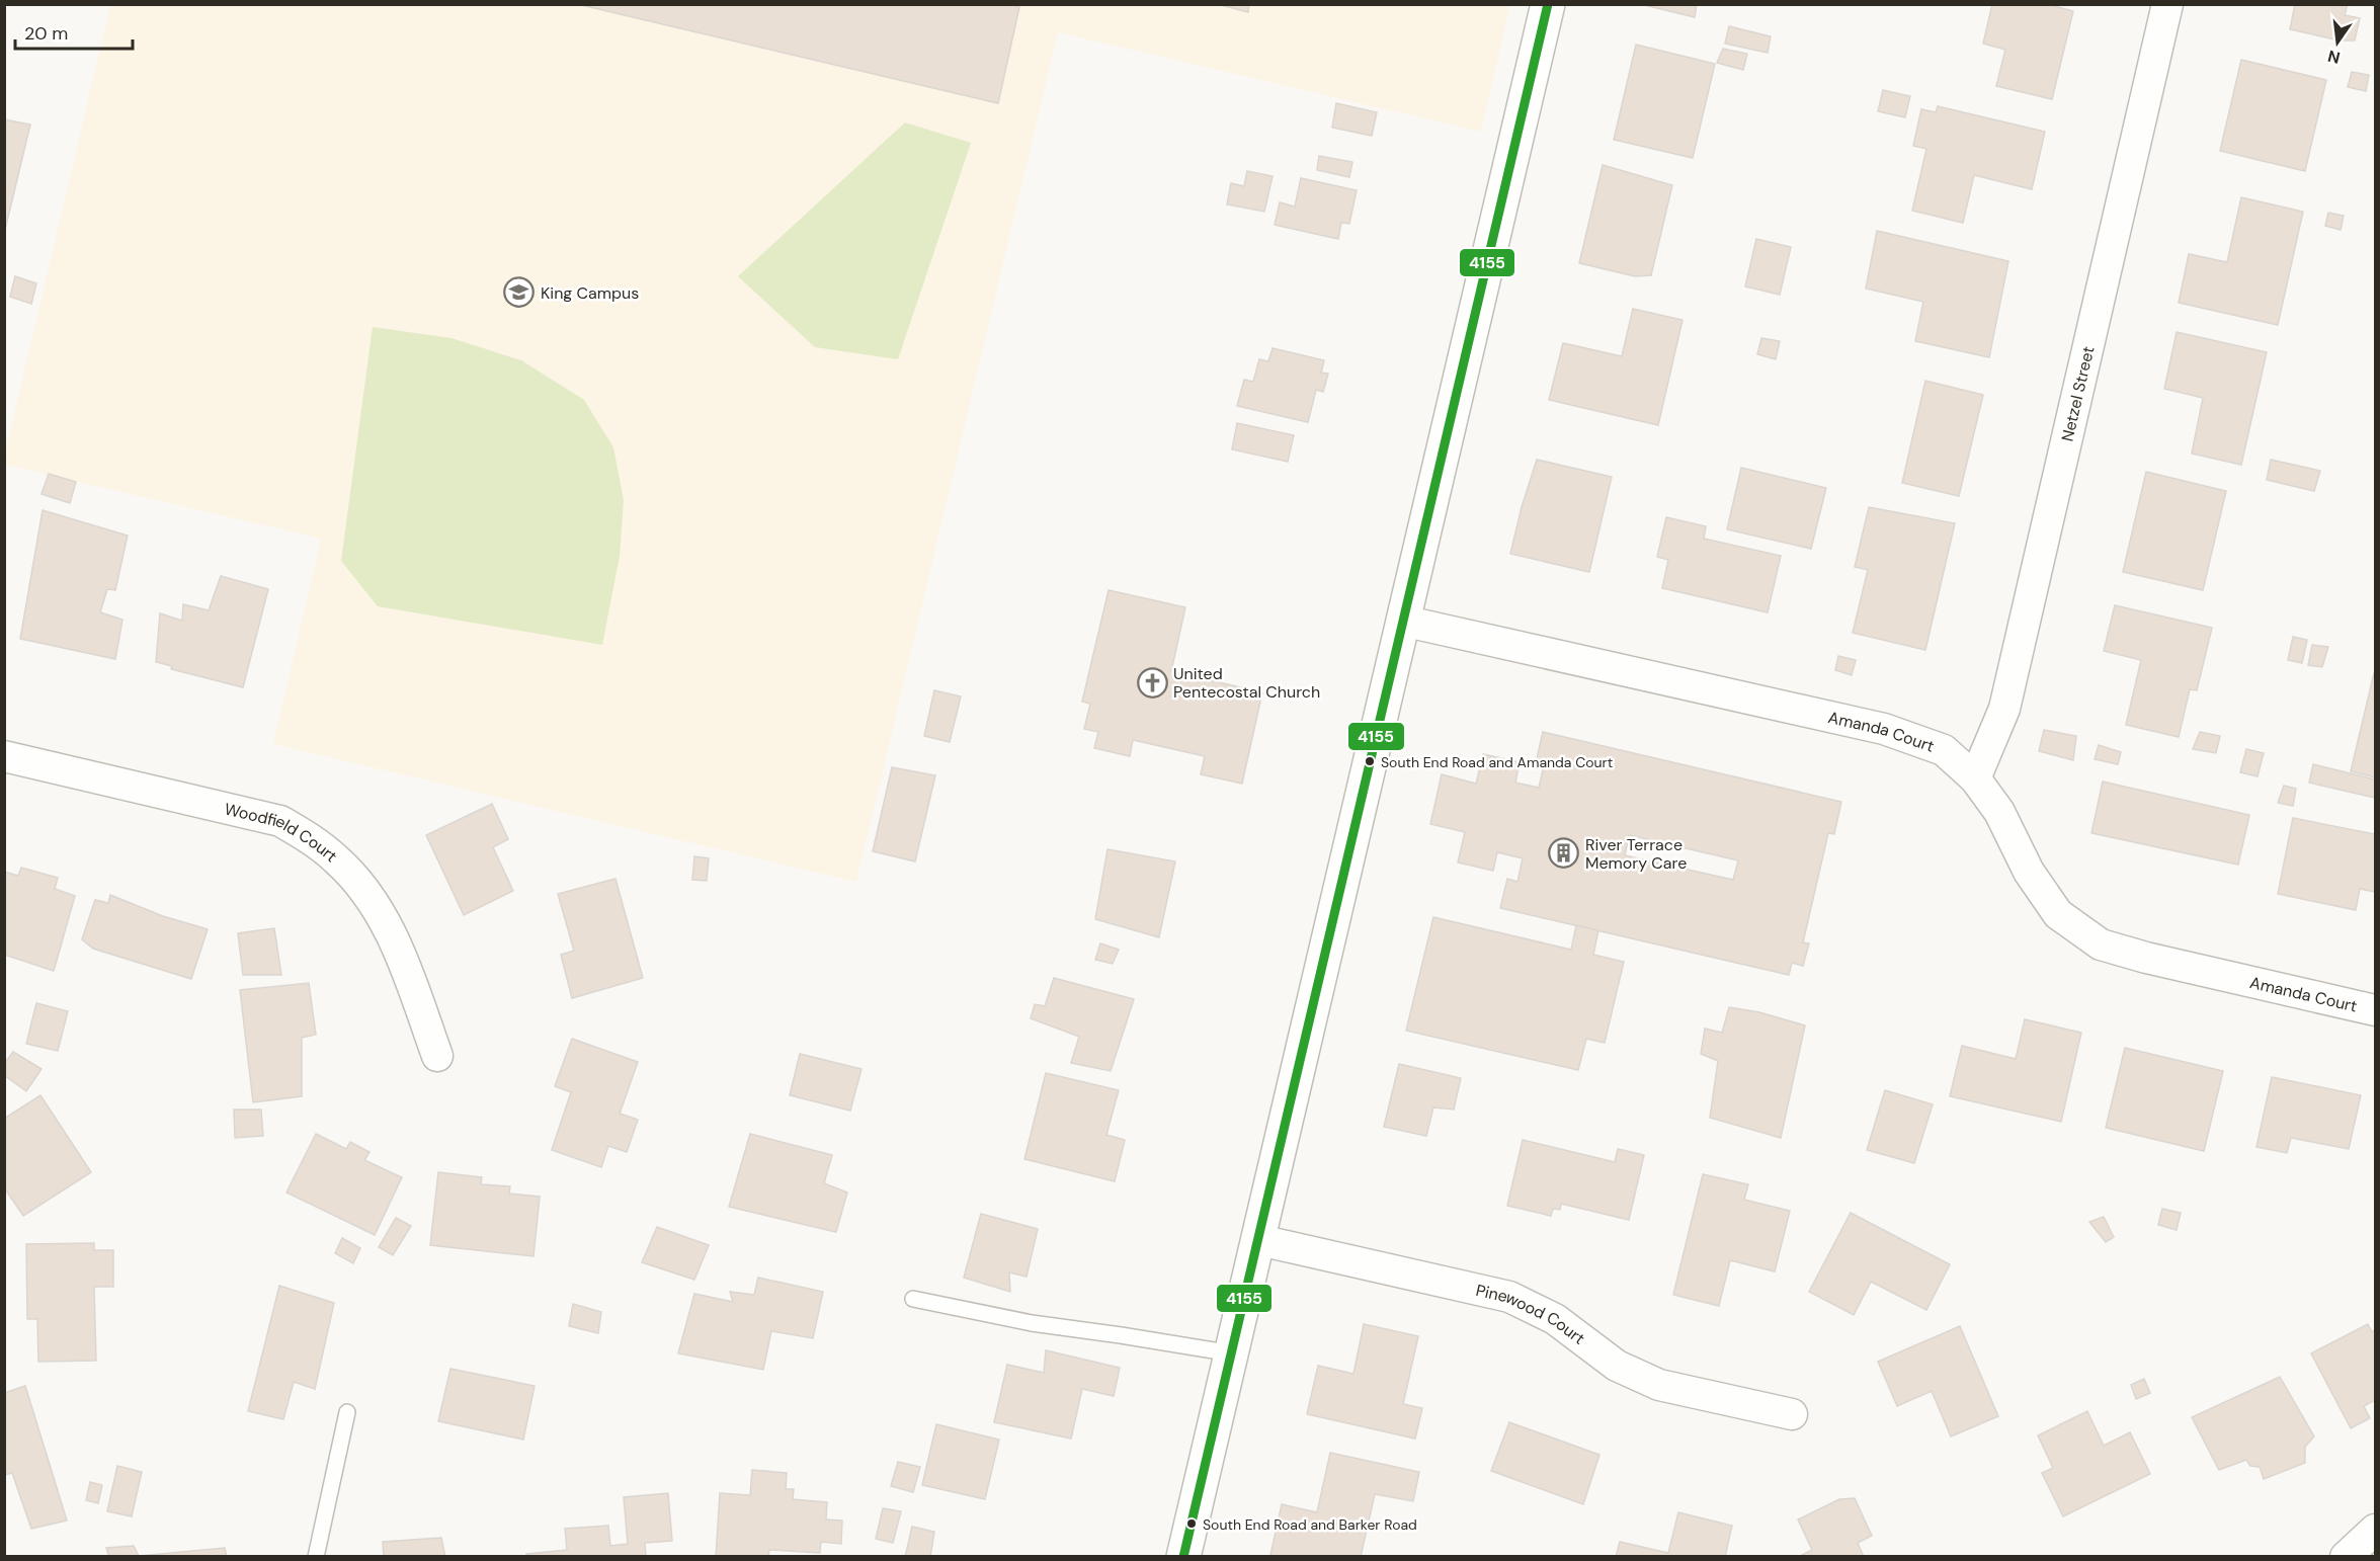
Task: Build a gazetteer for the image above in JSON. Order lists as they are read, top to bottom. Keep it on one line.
{"streets":{"street":["Netzel Street","Amanda Court","Woodfield Court","Pinewood Court"]},"crossings":[["Netzel Street","Amanda Court"]],"places":{"school or university":["King Campus"],"church":["United Pentecostal Church"],"other":["South End Road and Amanda Court","South End Road and Barker Road"],"building":["River Terrace Memory Care"]},"lines":["transit line 4155"],"scale_bar":"20 m","north":"bottom"}
